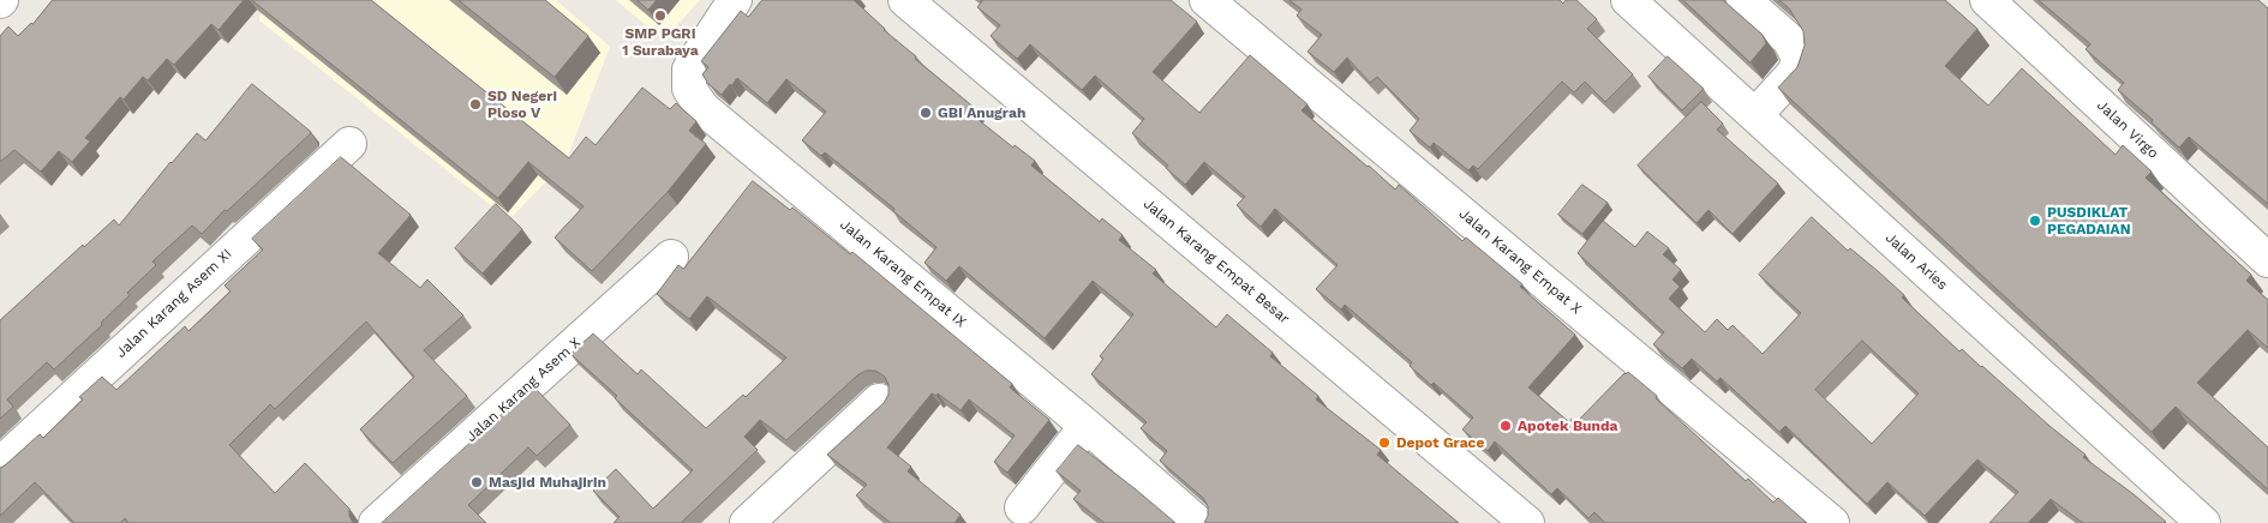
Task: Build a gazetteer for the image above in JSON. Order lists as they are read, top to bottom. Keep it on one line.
{"streets":{"street":["Jalan Virgo","Jalan Karang Empat Besar","Jalan Karang Empat X","Jalan Aries","Jalan Karang Empat IX","Jalan Karang Asem XI","Jalan Karang Asem X"]},"places":["SMP PGRI 1 Surabaya","SD Negeri Ploso V","GBI Anugrah","PUSDIKLAT PEGADAIAN","Apotek Bunda","Depot Grace","Masjid Muhajirin"]}
